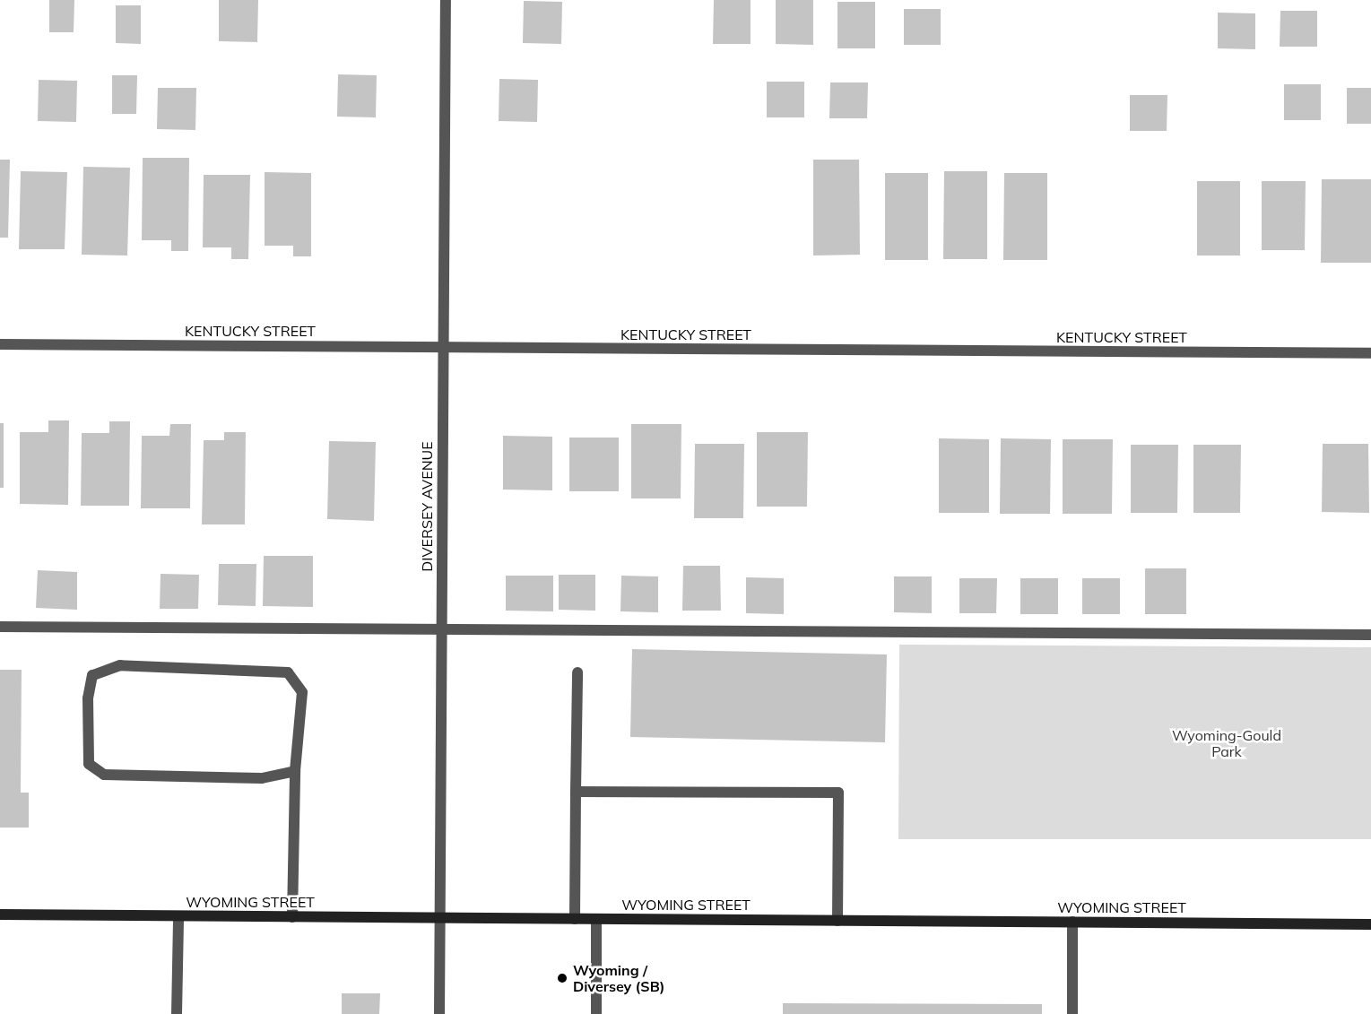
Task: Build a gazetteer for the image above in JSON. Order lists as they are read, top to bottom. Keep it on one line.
{"streets":{"street":["KENTUCKY STREET","DIVERSEY AVENUE","WYOMING STREET"]},"crossings":[["KENTUCKY STREET","DIVERSEY AVENUE"],["DIVERSEY AVENUE","WYOMING STREET"]],"parks":["Wyoming-Gould Park"],"places":["Wyoming / Diversey (SB)"]}
